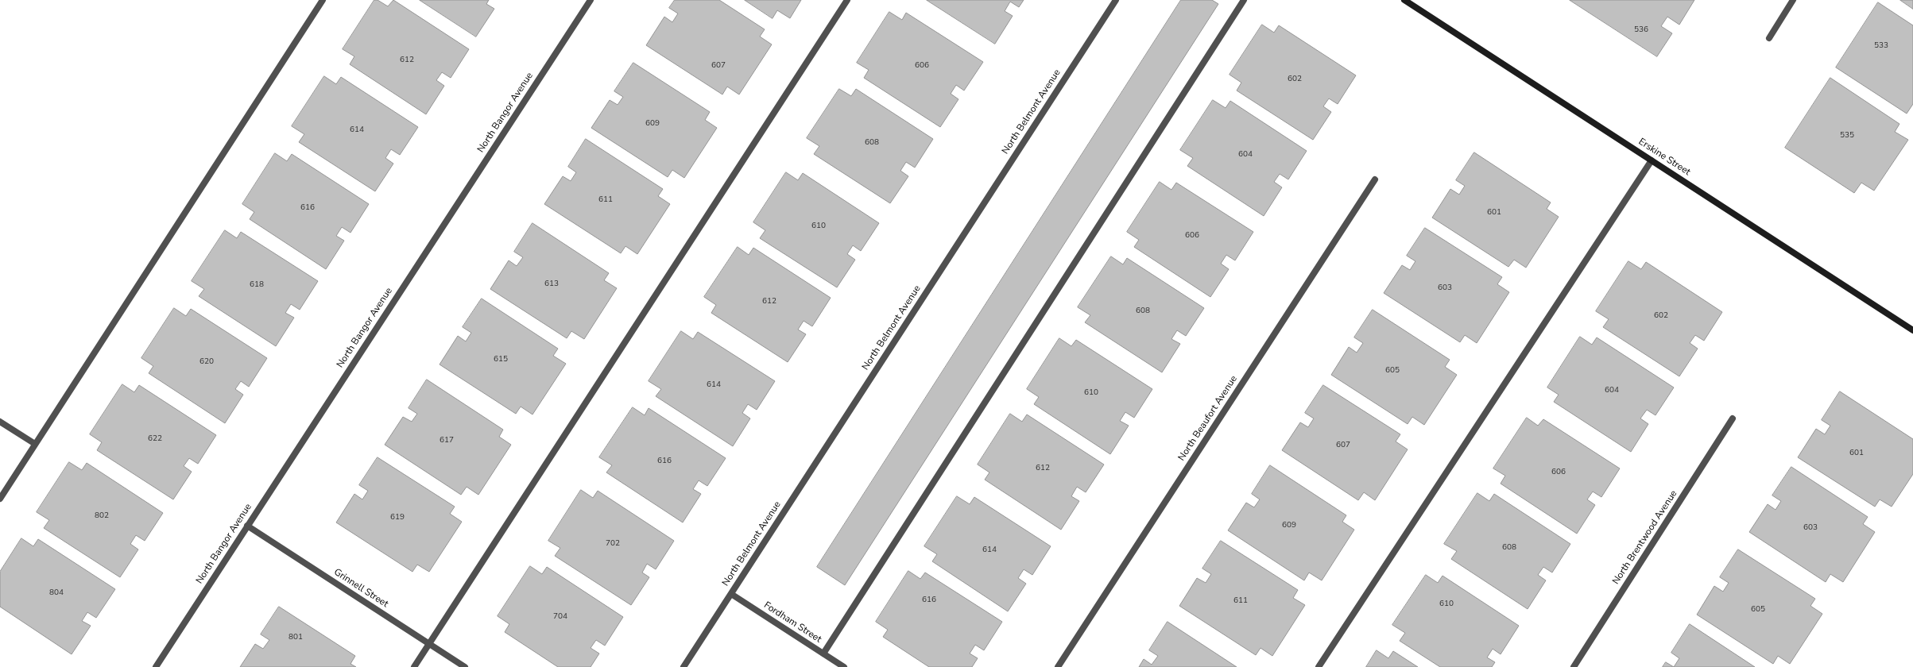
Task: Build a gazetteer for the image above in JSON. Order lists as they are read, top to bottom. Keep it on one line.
{"streets":{"main road":["Erskine Street"],"street":["North Belmont Avenue","North Bangor Avenue","North Beaufort Avenue","North Brentwood Avenue","Grinnell Street","Fordham Street"]},"crossings":[["North Belmont Avenue","Fordham Street"],["North Bangor Avenue","Grinnell Street"]],"house_numbers":["536","533","612","607","606","602","609","614","535","608","604","611","616","601","610","606","613","618","603","612","608","602","615","620","605","614","604","610","622","617","607","601","616","612","606","802","619","609","603","702","608","614","804","616","611","610","605","704","801"]}
